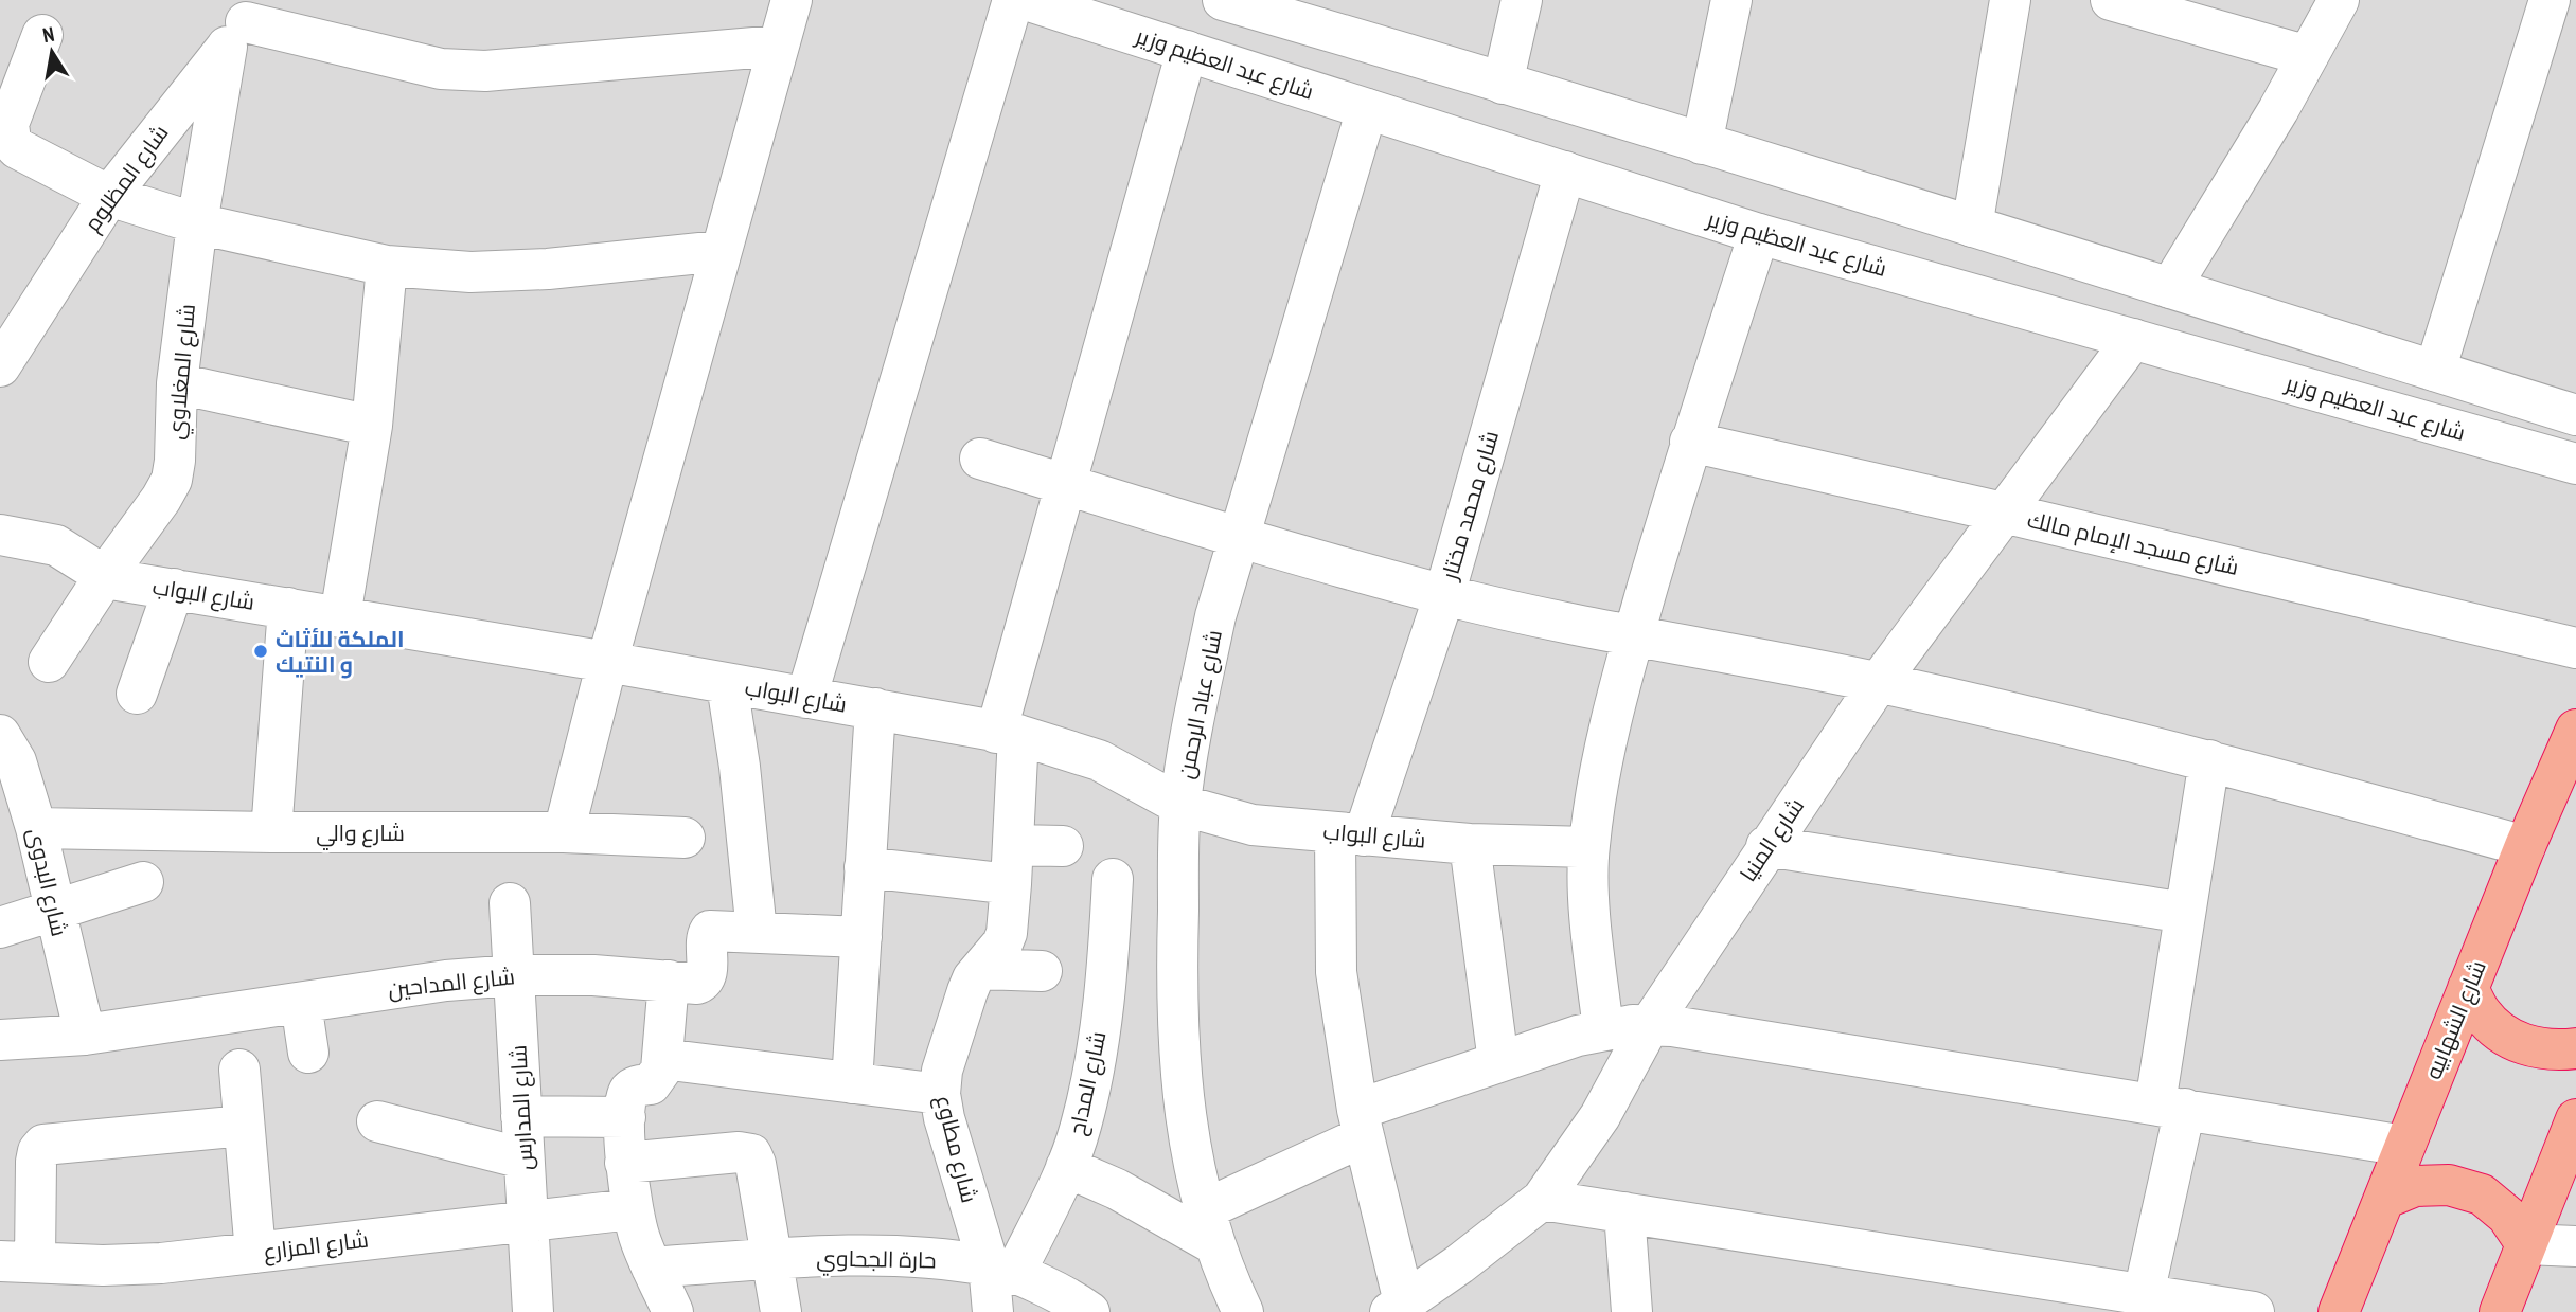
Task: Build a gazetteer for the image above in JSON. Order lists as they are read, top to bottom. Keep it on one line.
{"streets":{"highway":["شارع الشهابيه"],"street":["شارع عبد العظيم وزير","شارع المظلوم","شارع المغلاوي","شارع محمد مختار","شارع مسجد الإمام مالك","شارع البواب","شارع عباد الرحمن","شارع والي","شارع المنيا","شارع البدوى","شارع المداحين","شارع المداح","شارع المدارس","شارع مطاوع","شارع المزارع","حارة الجحاوي"]},"crossings":[["شارع عبد العظيم وزير","شارع محمد مختار"],["شارع عبد العظيم وزير","شارع عباد الرحمن"],["شارع عبد العظيم وزير","شارع المنيا"],["شارع عبد العظيم وزير","شارع مطاوع"],["شارع المظلوم","شارع المغلاوي"],["شارع المغلاوي","شارع البواب"],["شارع محمد مختار","شارع البواب"],["شارع محمد مختار","شارع المنيا"],["شارع مسجد الإمام مالك","شارع المنيا"],["شارع البواب","شارع عباد الرحمن"],["شارع البواب","شارع مطاوع"],["شارع والي","شارع البدوى"],["شارع البدوى","شارع المداحين"],["شارع المداحين","شارع المدارس"],["شارع المداح","شارع مطاوع"],["شارع المداح","حارة الجحاوي"],["شارع المدارس","شارع المزارع"],["شارع مطاوع","حارة الجحاوي"]],"places":["الملكة للأثاث و النتيك"],"north":"top"}
